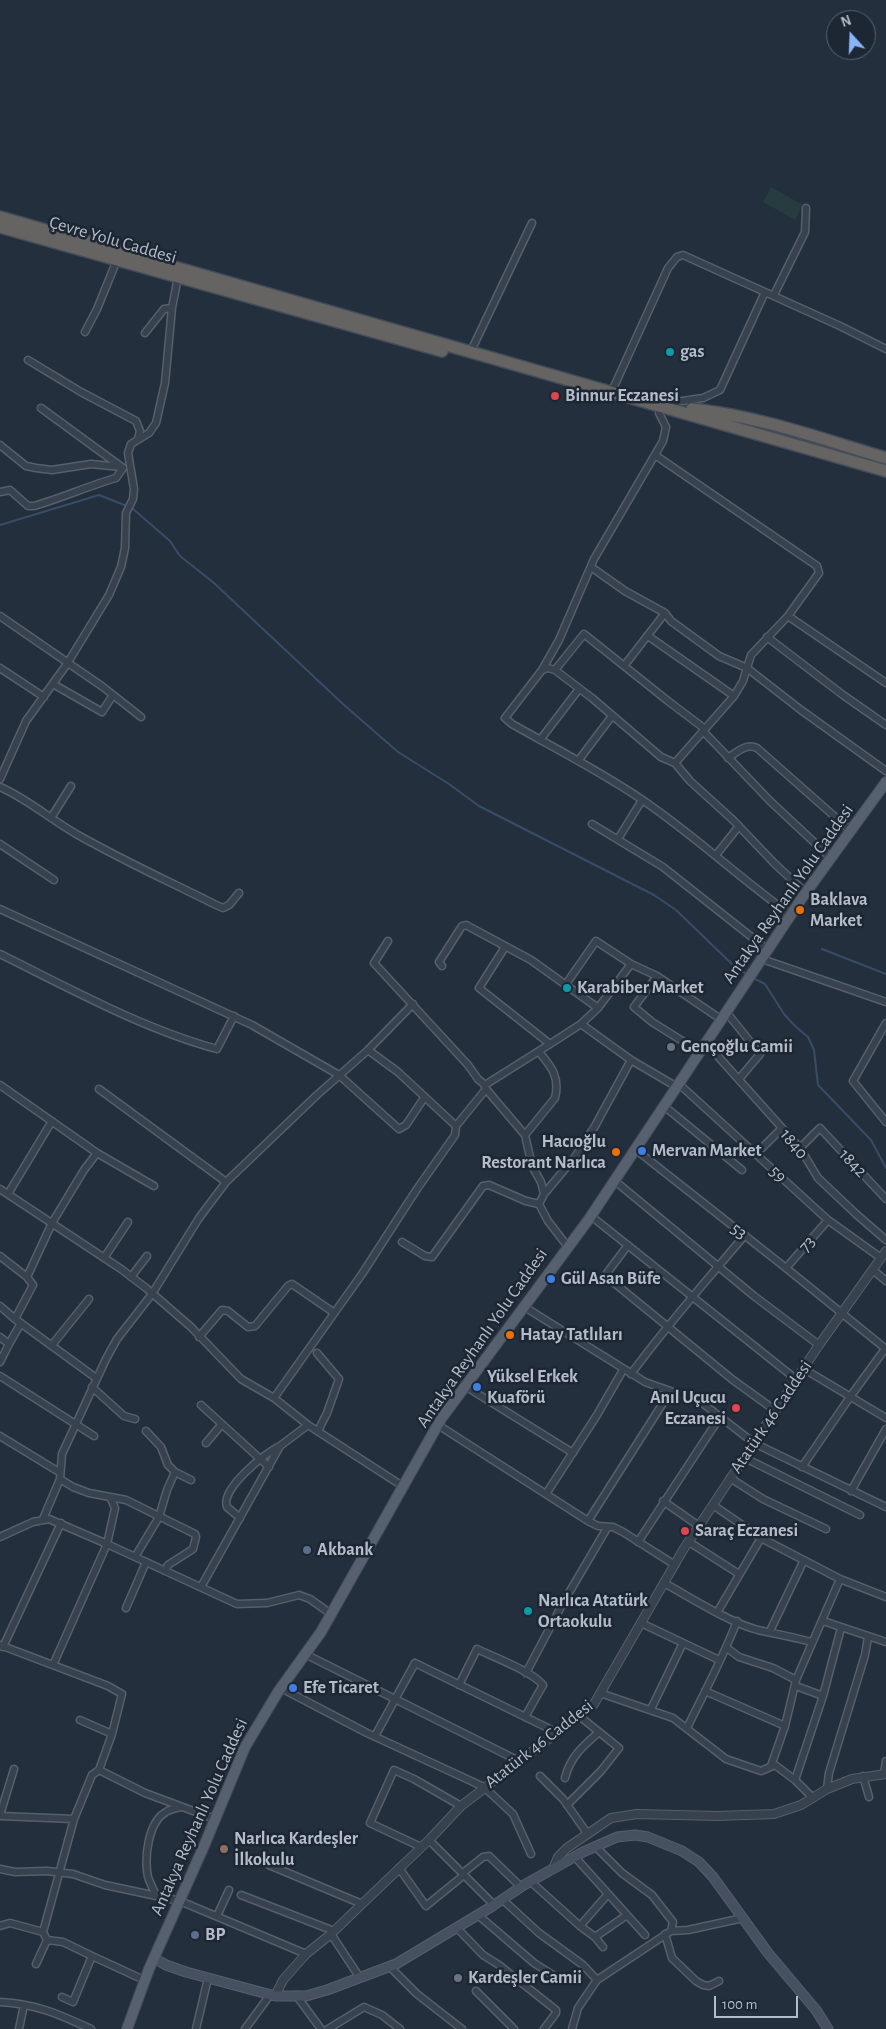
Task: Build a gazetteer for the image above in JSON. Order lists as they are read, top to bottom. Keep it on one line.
{"streets":{"highway":["Çevre Yolu Caddesi"],"main road":["Antakya Reyhanlı Yolu Caddesi"],"street":["1840","1842","59","53","73","Atatürk 46 Caddesi"]},"crossings":[["Antakya Reyhanlı Yolu Caddesi","1840"],["Antakya Reyhanlı Yolu Caddesi","59"],["Antakya Reyhanlı Yolu Caddesi","53"],["1840","1842"],["59","73"],["59","Atatürk 46 Caddesi"],["53","73"],["53","Atatürk 46 Caddesi"]],"places":["gas","Binnur Eczanesi","Baklava Market","Karabiber Market","Gençoğlu Camii","Mervan Market","Hacıoğlu Restorant Narlıca","Gül Asan Büfe","Hatay Tatlıları","Yüksel Erkek Kuaförü","Anıl Uçucu Eczanesi","Saraç Eczanesi","Akbank","Narlıca Atatürk Ortaokulu","Efe Ticaret","Narlıca Kardeşler İlkokulu","BP","Kardeşler Camii"],"scale_bar":"100 m","north":"top"}
